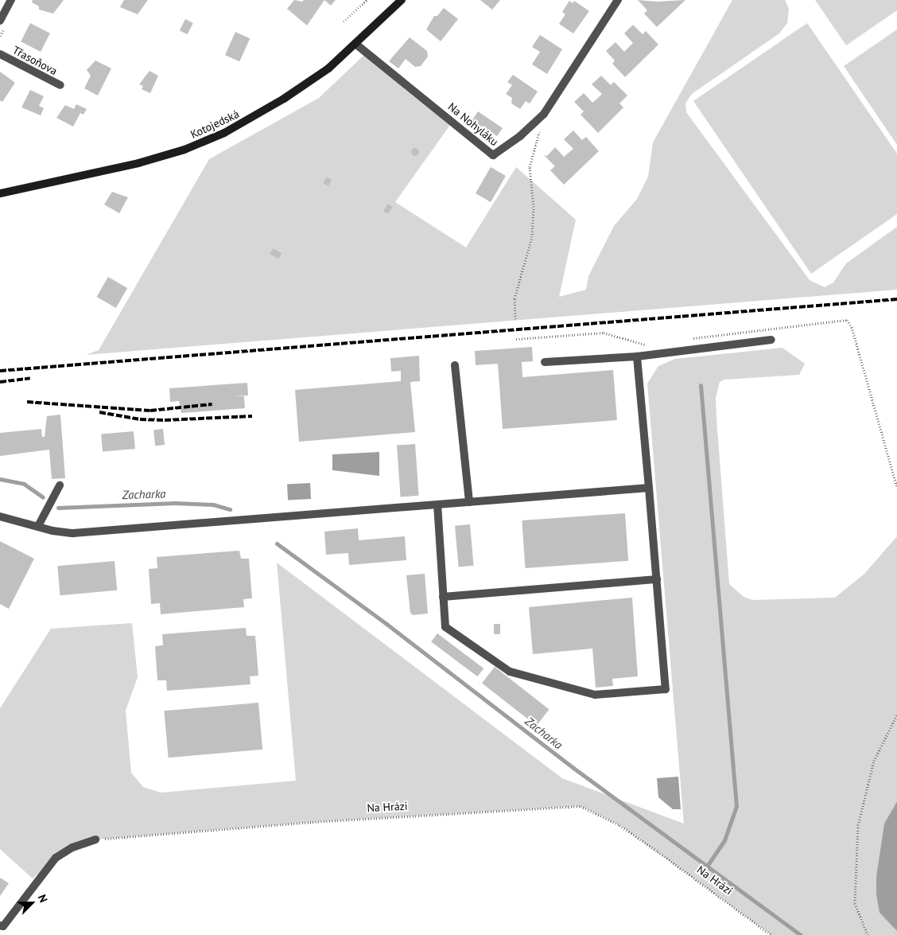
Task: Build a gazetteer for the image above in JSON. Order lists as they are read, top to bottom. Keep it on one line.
{"streets":{"main road":["Kotojedská"],"street":["Třasoňova","Na Nohyláku"],"path":["Na Hrázi"]},"crossings":[["Kotojedská","Na Nohyláku"]],"water":["Zacharka"],"north":"top right"}
